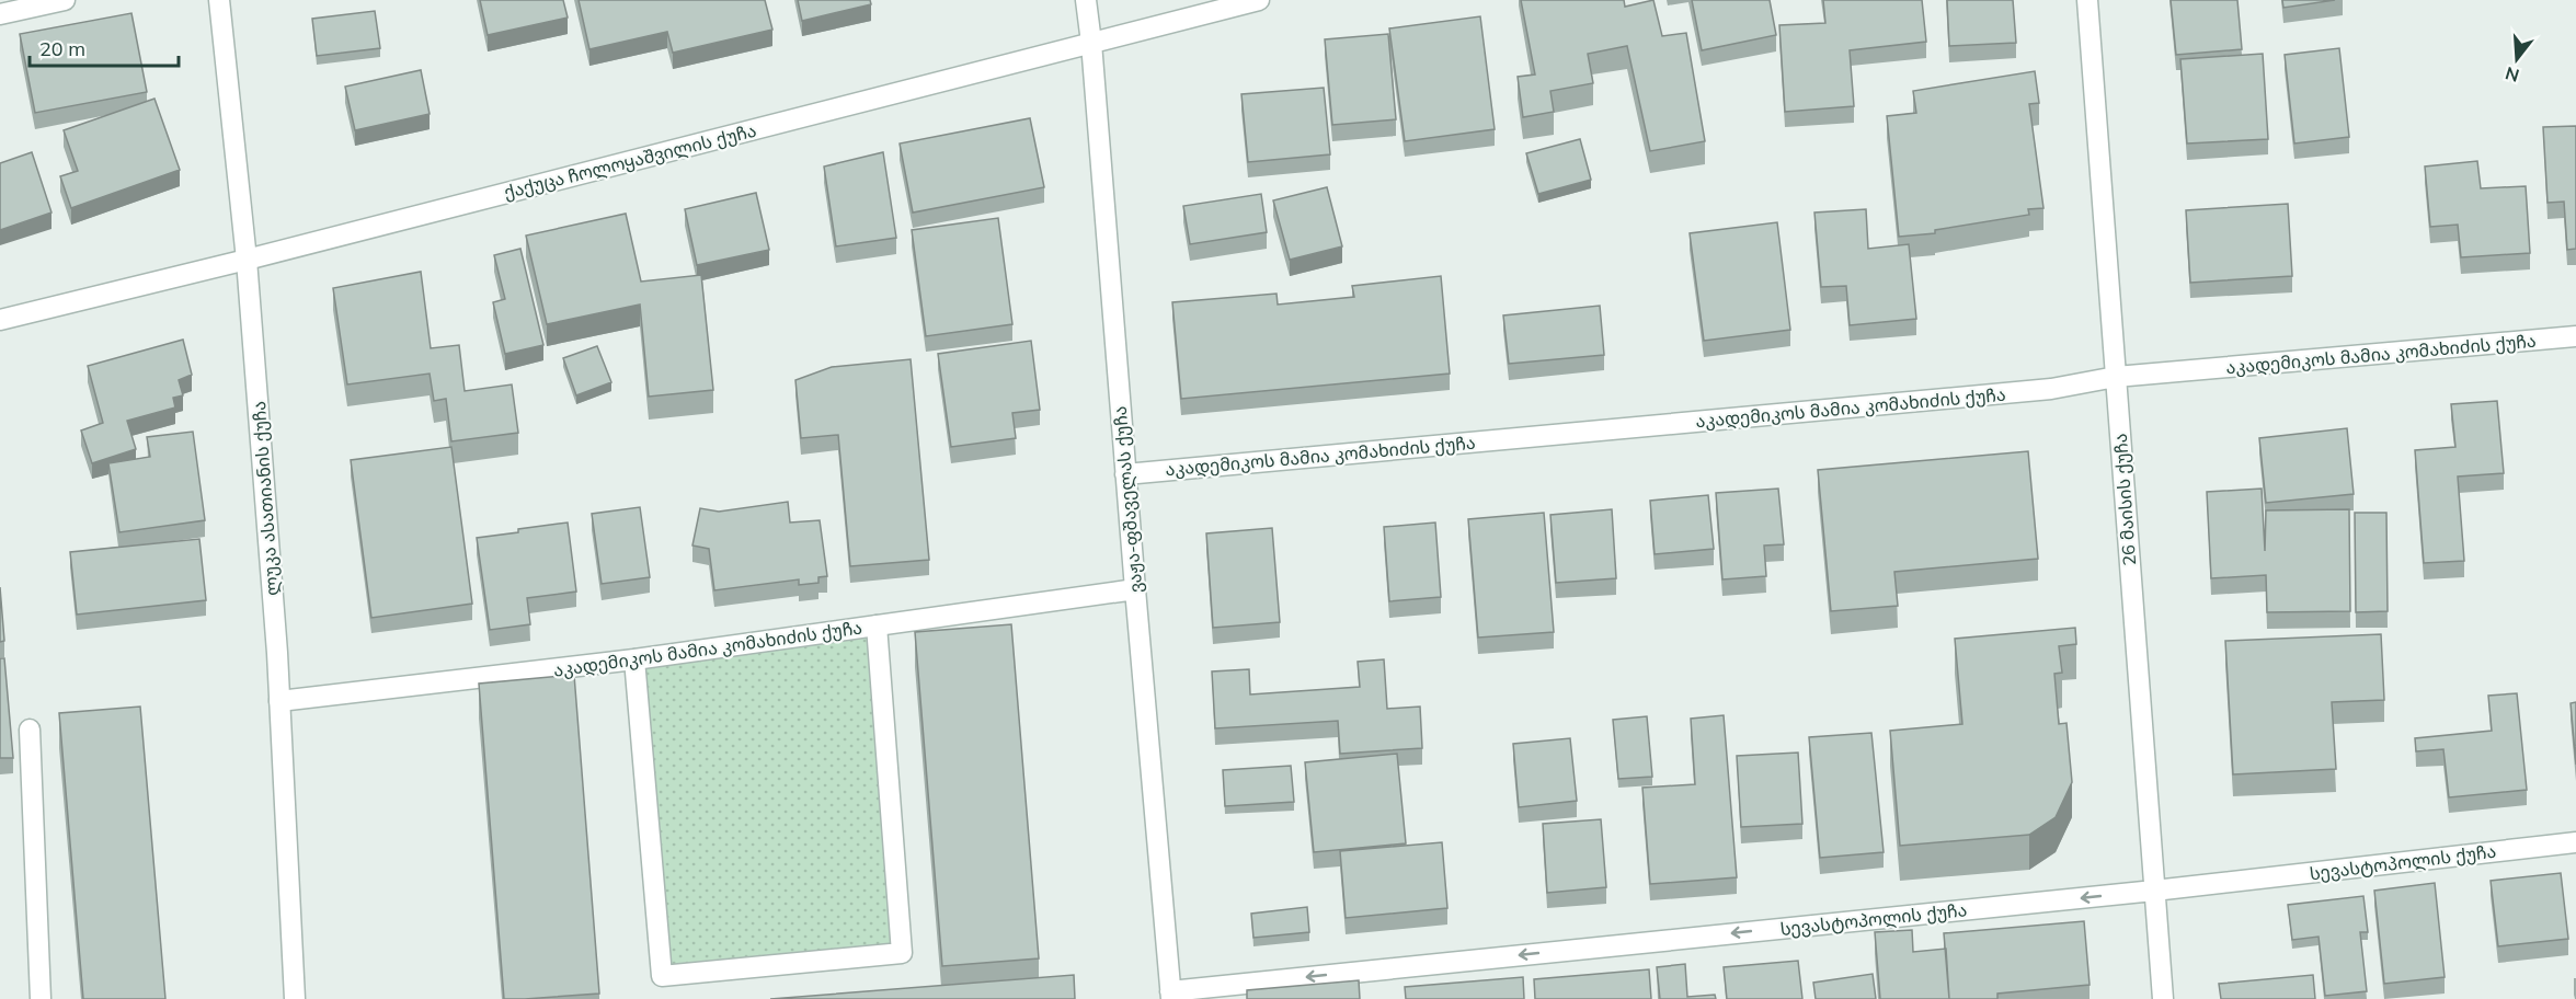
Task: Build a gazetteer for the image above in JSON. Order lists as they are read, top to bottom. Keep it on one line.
{"streets":{"street":["ქაქუცა ჩოლოყაშვილის ქუჩა","აკადემიკოს მამია კომახიძის ქუჩა","ლუკა ასათიანის ქუჩა","ვაჟა-ფშაველას ქუჩა","26 მაისის ქუჩა","სევასტოპოლის ქუჩა"]},"crossings":[["ქაქუცა ჩოლოყაშვილის ქუჩა","ლუკა ასათიანის ქუჩა"],["ქაქუცა ჩოლოყაშვილის ქუჩა","ვაჟა-ფშაველას ქუჩა"],["აკადემიკოს მამია კომახიძის ქუჩა","ლუკა ასათიანის ქუჩა"],["აკადემიკოს მამია კომახიძის ქუჩა","ვაჟა-ფშაველას ქუჩა"],["აკადემიკოს მამია კომახიძის ქუჩა","26 მაისის ქუჩა"],["ვაჟა-ფშაველას ქუჩა","სევასტოპოლის ქუჩა"],["26 მაისის ქუჩა","სევასტოპოლის ქუჩა"]],"one_way":["სევასტოპოლის ქუჩა"],"scale_bar":"20 m","north":"bottom"}
